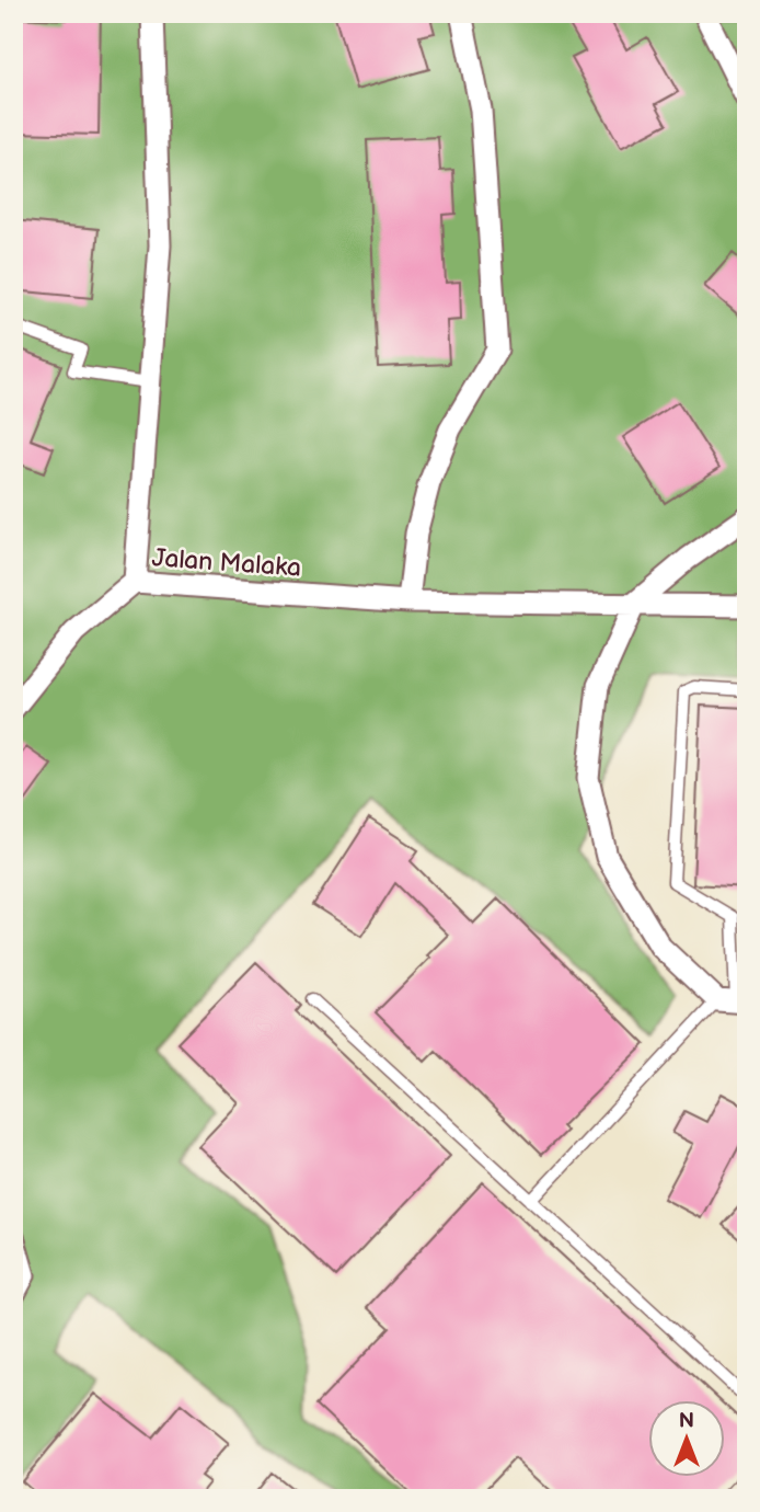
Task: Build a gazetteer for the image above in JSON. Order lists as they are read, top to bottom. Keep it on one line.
{"streets":{"street":["Jalan Malaka"]},"north":"top"}
